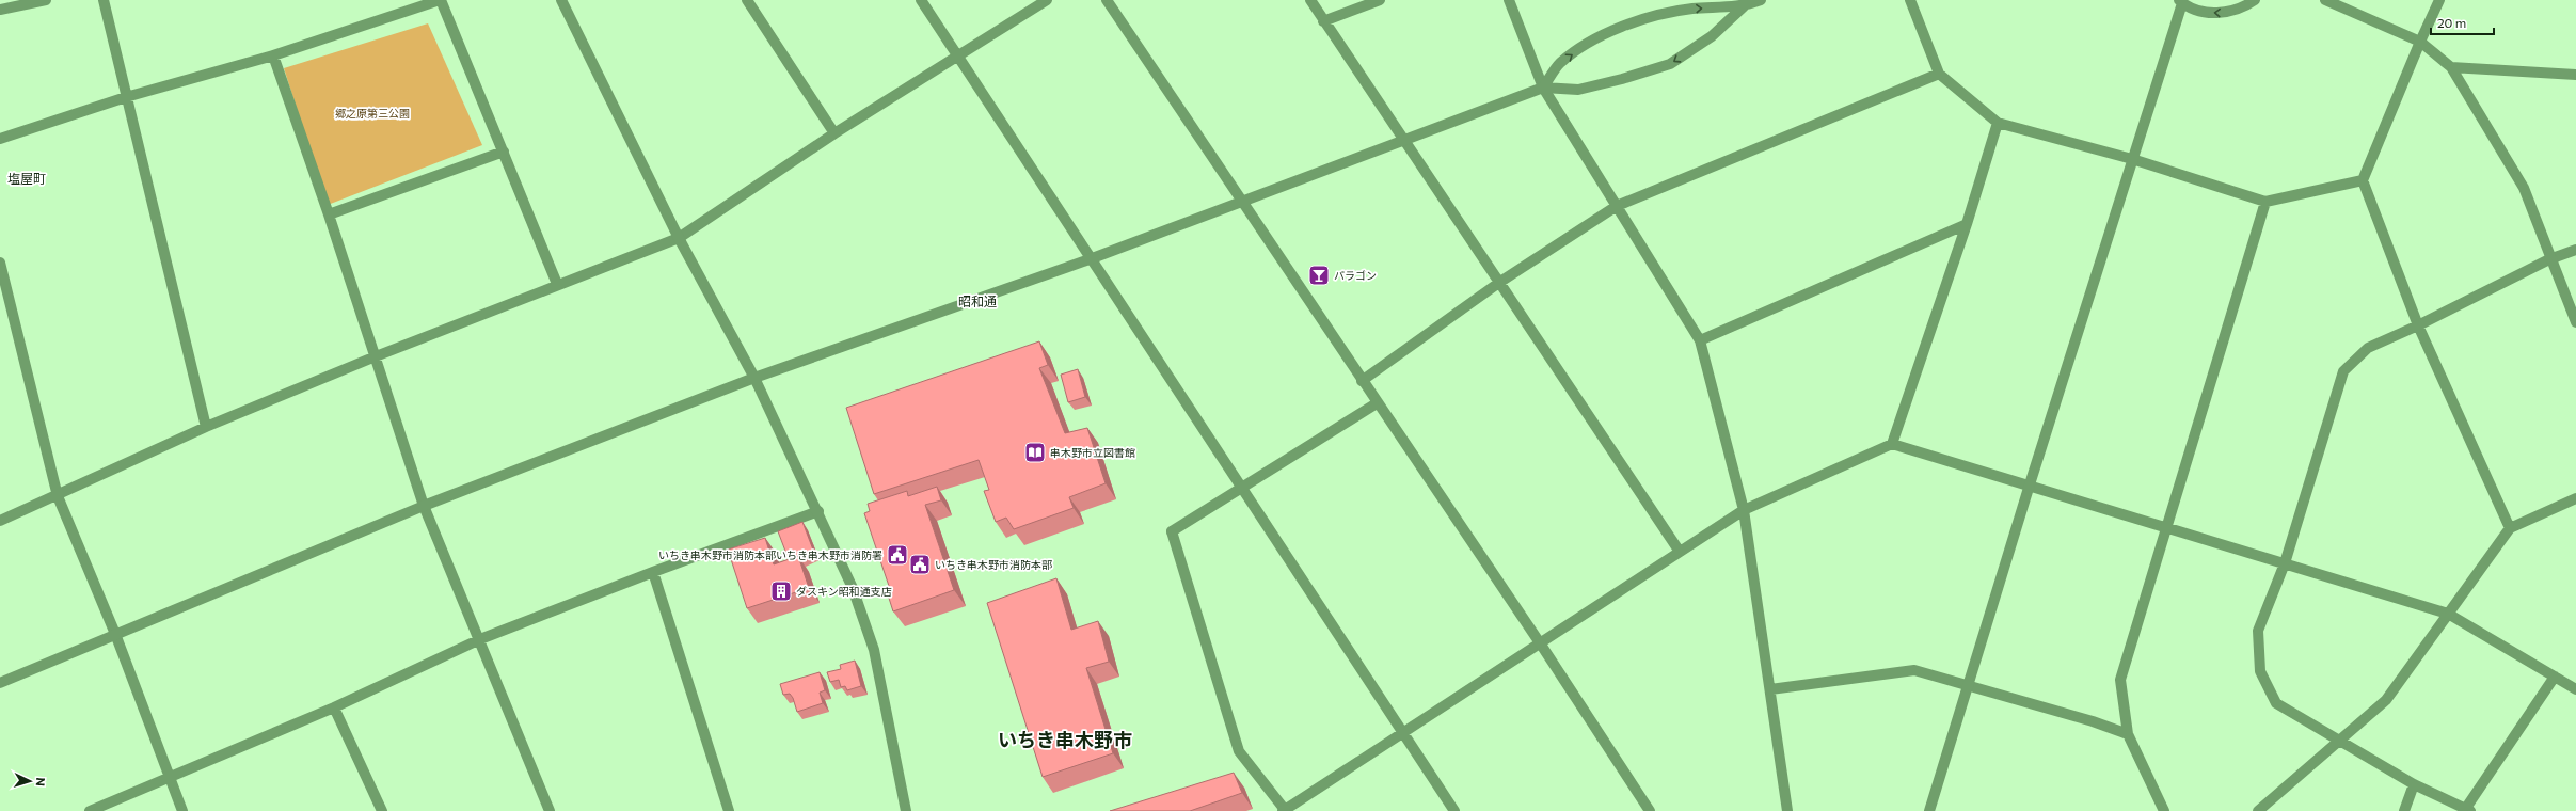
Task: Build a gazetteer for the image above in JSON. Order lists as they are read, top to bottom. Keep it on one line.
{"districts":["塩屋町","昭和通","いちき串木野市"],"parks":["郷之原第三公園"],"places":{"bar":["パラゴン"],"library":["串木野市立図書館"],"public building":["いちき串木野市消防本部いちき串木野市消防署","いちき串木野市消防本部"],"building":["ダスキン昭和通支店"]},"scale_bar":"20 m","north":"right"}
